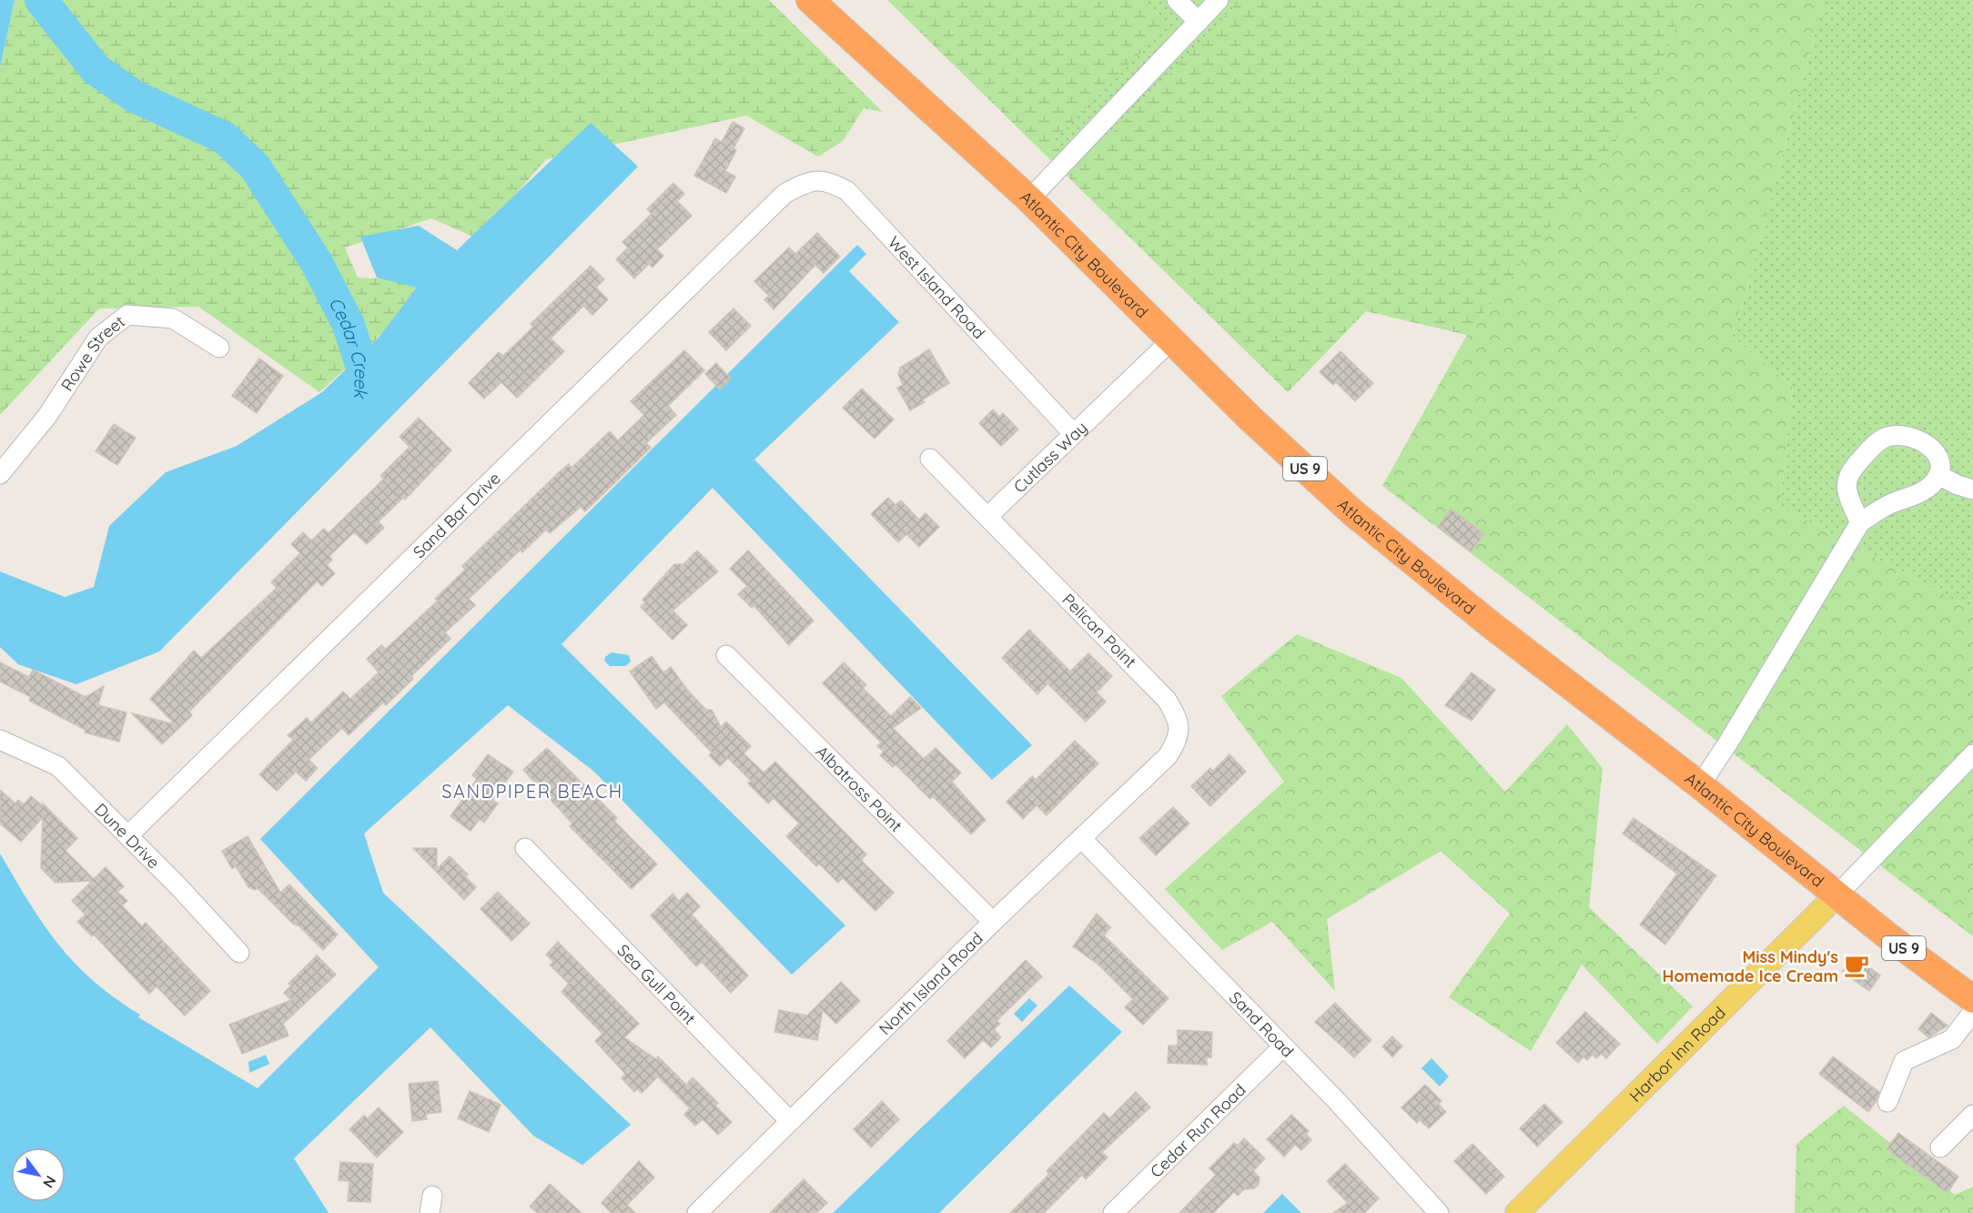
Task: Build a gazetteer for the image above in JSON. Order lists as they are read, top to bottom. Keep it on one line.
{"streets":{"highway":["Atlantic City Boulevard","US 9"],"main road":["Harbor Inn Road"],"street":["West Island Road","Rowe Street","Cutlass Way","Sand Bar Drive","Pelican Point","Albatross Point","Dune Drive","North Island Road","Sea Gull Point","Sand Road","Cedar Run Road"]},"crossings":[["Atlantic City Boulevard","Cutlass Way"],["Atlantic City Boulevard","Harbor Inn Road"],["West Island Road","Cutlass Way"],["West Island Road","Sand Bar Drive"],["Cutlass Way","Pelican Point"],["Sand Bar Drive","Dune Drive"],["Pelican Point","North Island Road"],["Albatross Point","North Island Road"],["North Island Road","Sea Gull Point"],["North Island Road","Sand Road"],["Sand Road","Cedar Run Road"]],"districts":["SANDPIPER BEACH"],"water":["Cedar Creek"],"places":{"cafe":["Miss Mindy's Homemade Ice Cream"]},"north":"bottom right"}
